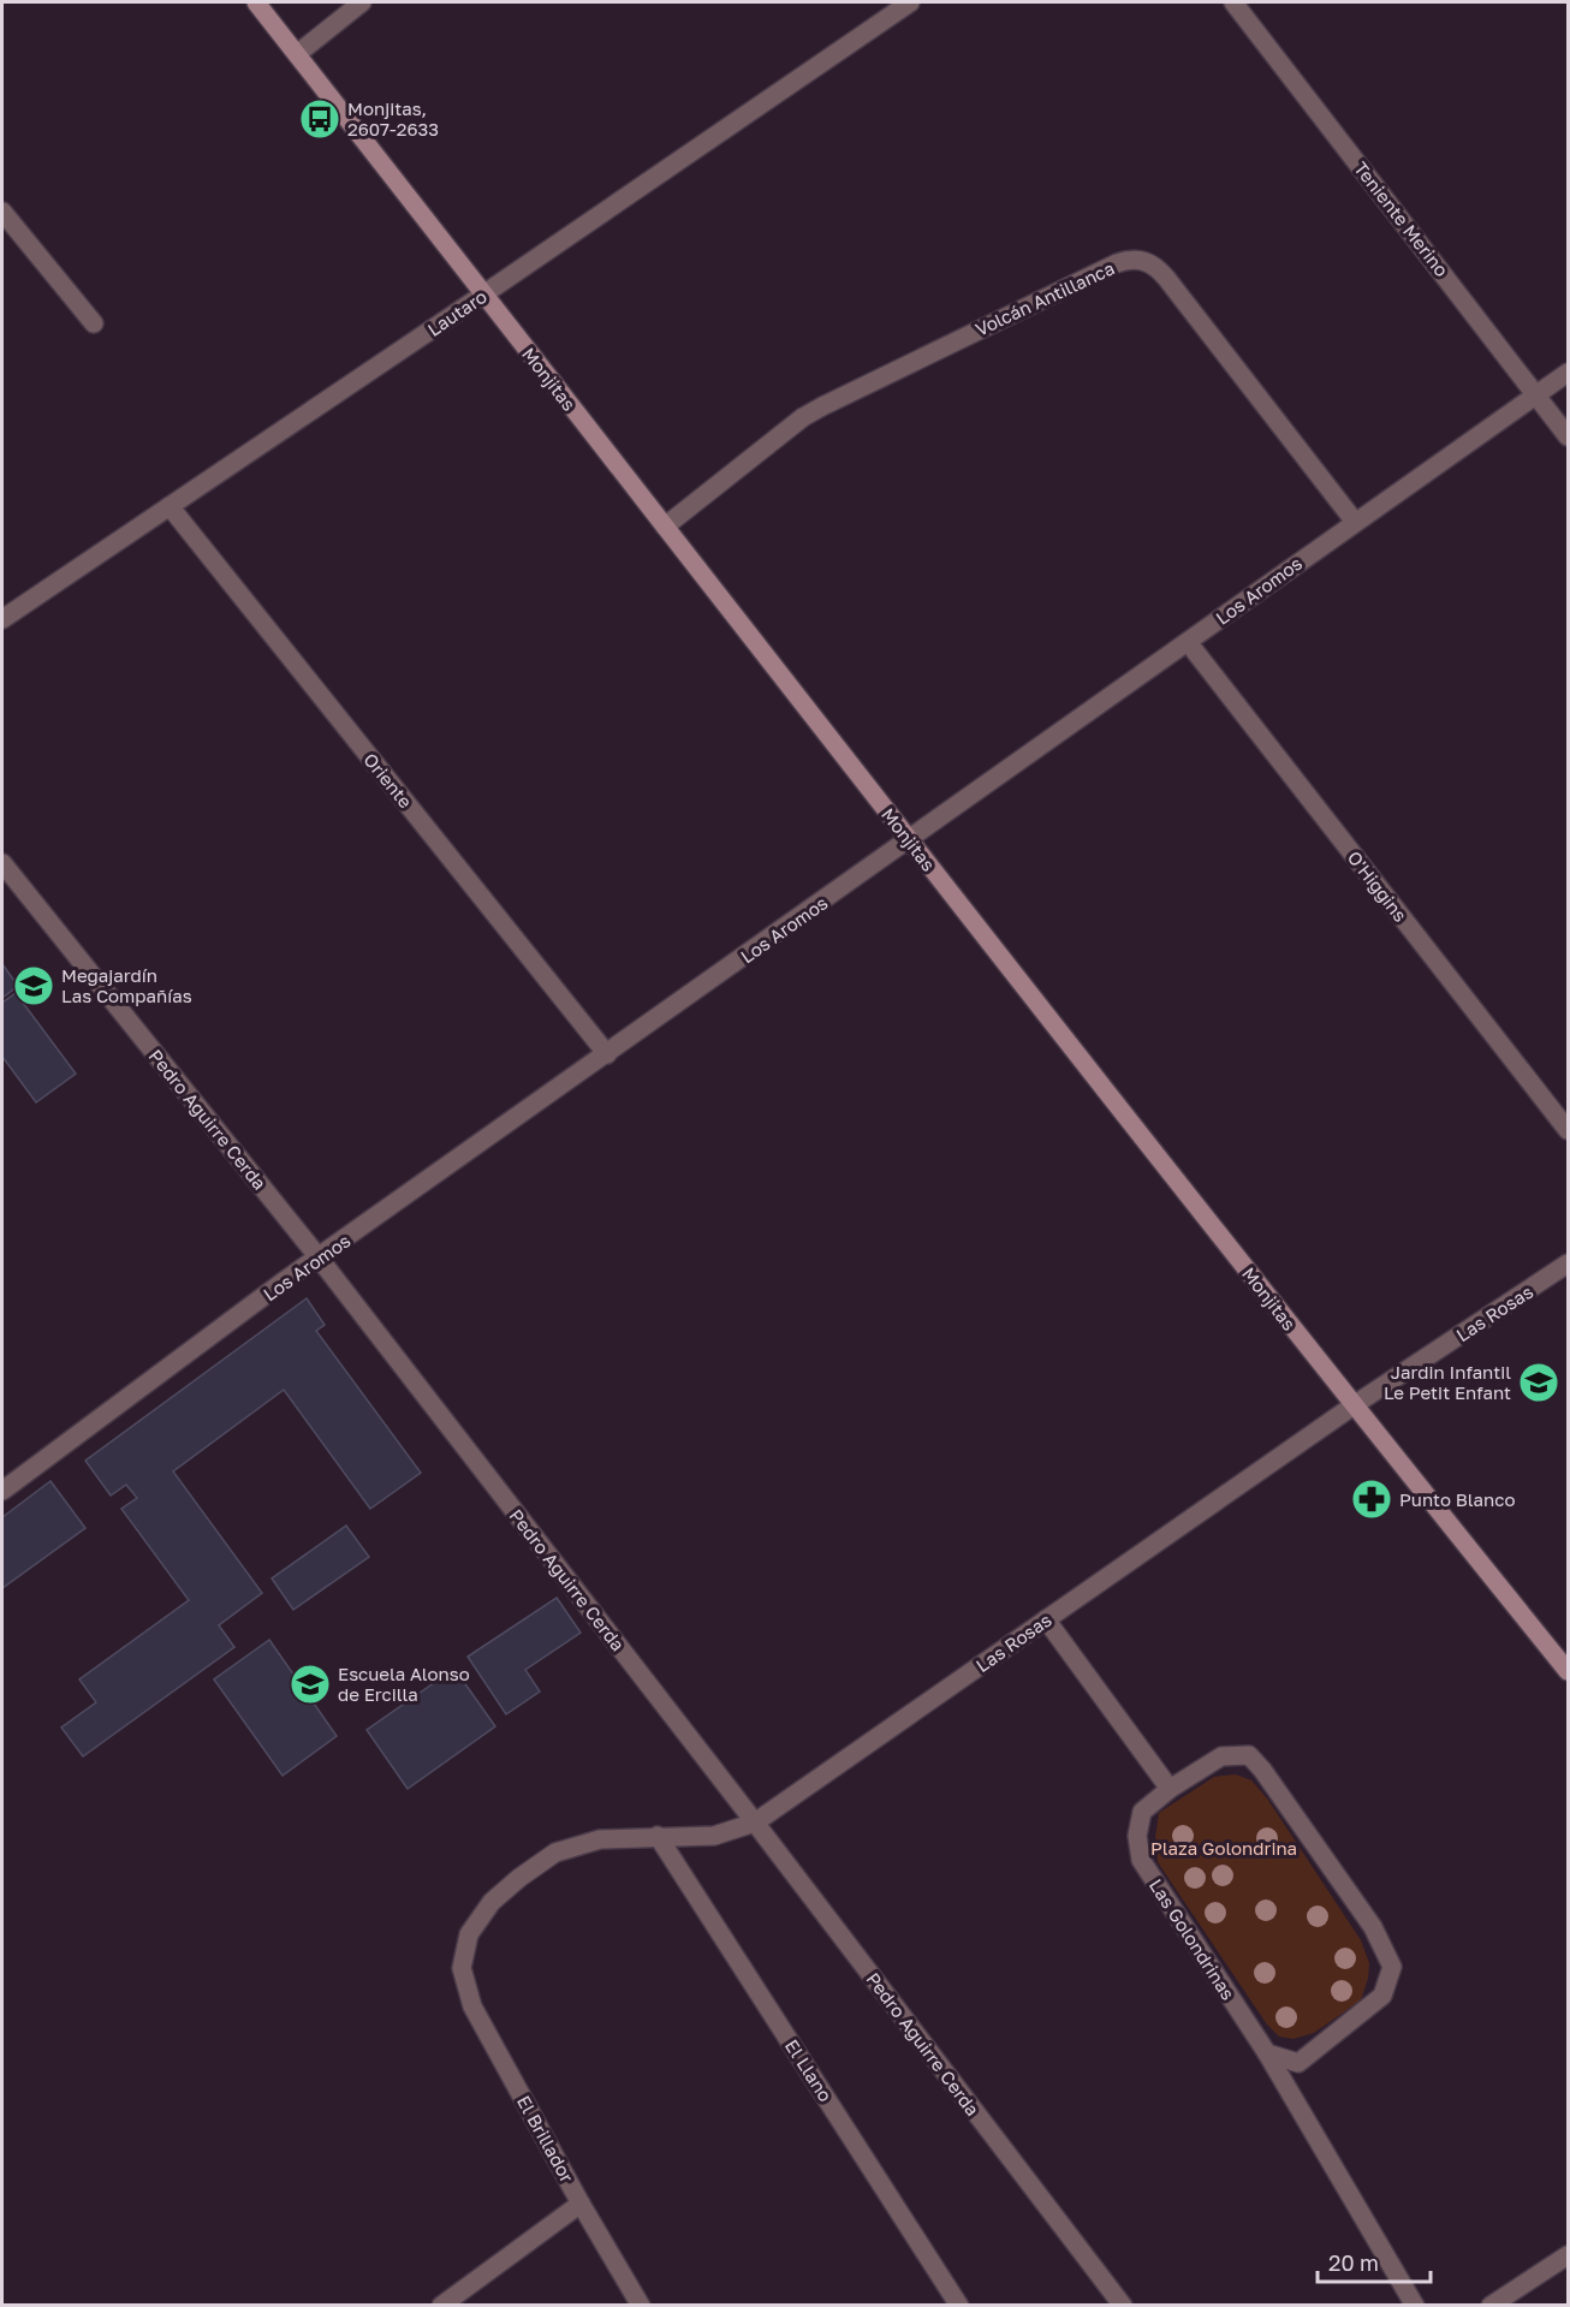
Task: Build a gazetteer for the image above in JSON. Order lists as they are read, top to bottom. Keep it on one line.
{"streets":{"main road":["Monjitas"],"street":["Teniente Merino","Volcán Antillanca","Lautaro","Los Aromos","Oriente","O'Higgins","Pedro Aguirre Cerda","Las Rosas","Las Golondrinas","El Llano","El Brillador"]},"crossings":[["Teniente Merino","Los Aromos"],["Volcán Antillanca","Monjitas"],["Volcán Antillanca","Los Aromos"],["Lautaro","Monjitas"],["Lautaro","Oriente"],["Monjitas","Los Aromos"],["Monjitas","Las Rosas"],["Los Aromos","Oriente"],["Los Aromos","O'Higgins"],["Los Aromos","Pedro Aguirre Cerda"],["Pedro Aguirre Cerda","Las Rosas"],["Las Rosas","El Llano"],["Las Rosas","El Brillador"]],"parks":["Plaza Golondrina"],"places":{"bus stop":["Monjitas, 2607-2633"],"school or university":["Megajardín Las Compañías","Jardin Infantil Le Petit Enfant","Escuela Alonso de Ercilla"],"pharmacy":["Punto Blanco"]},"scale_bar":"20 m"}
